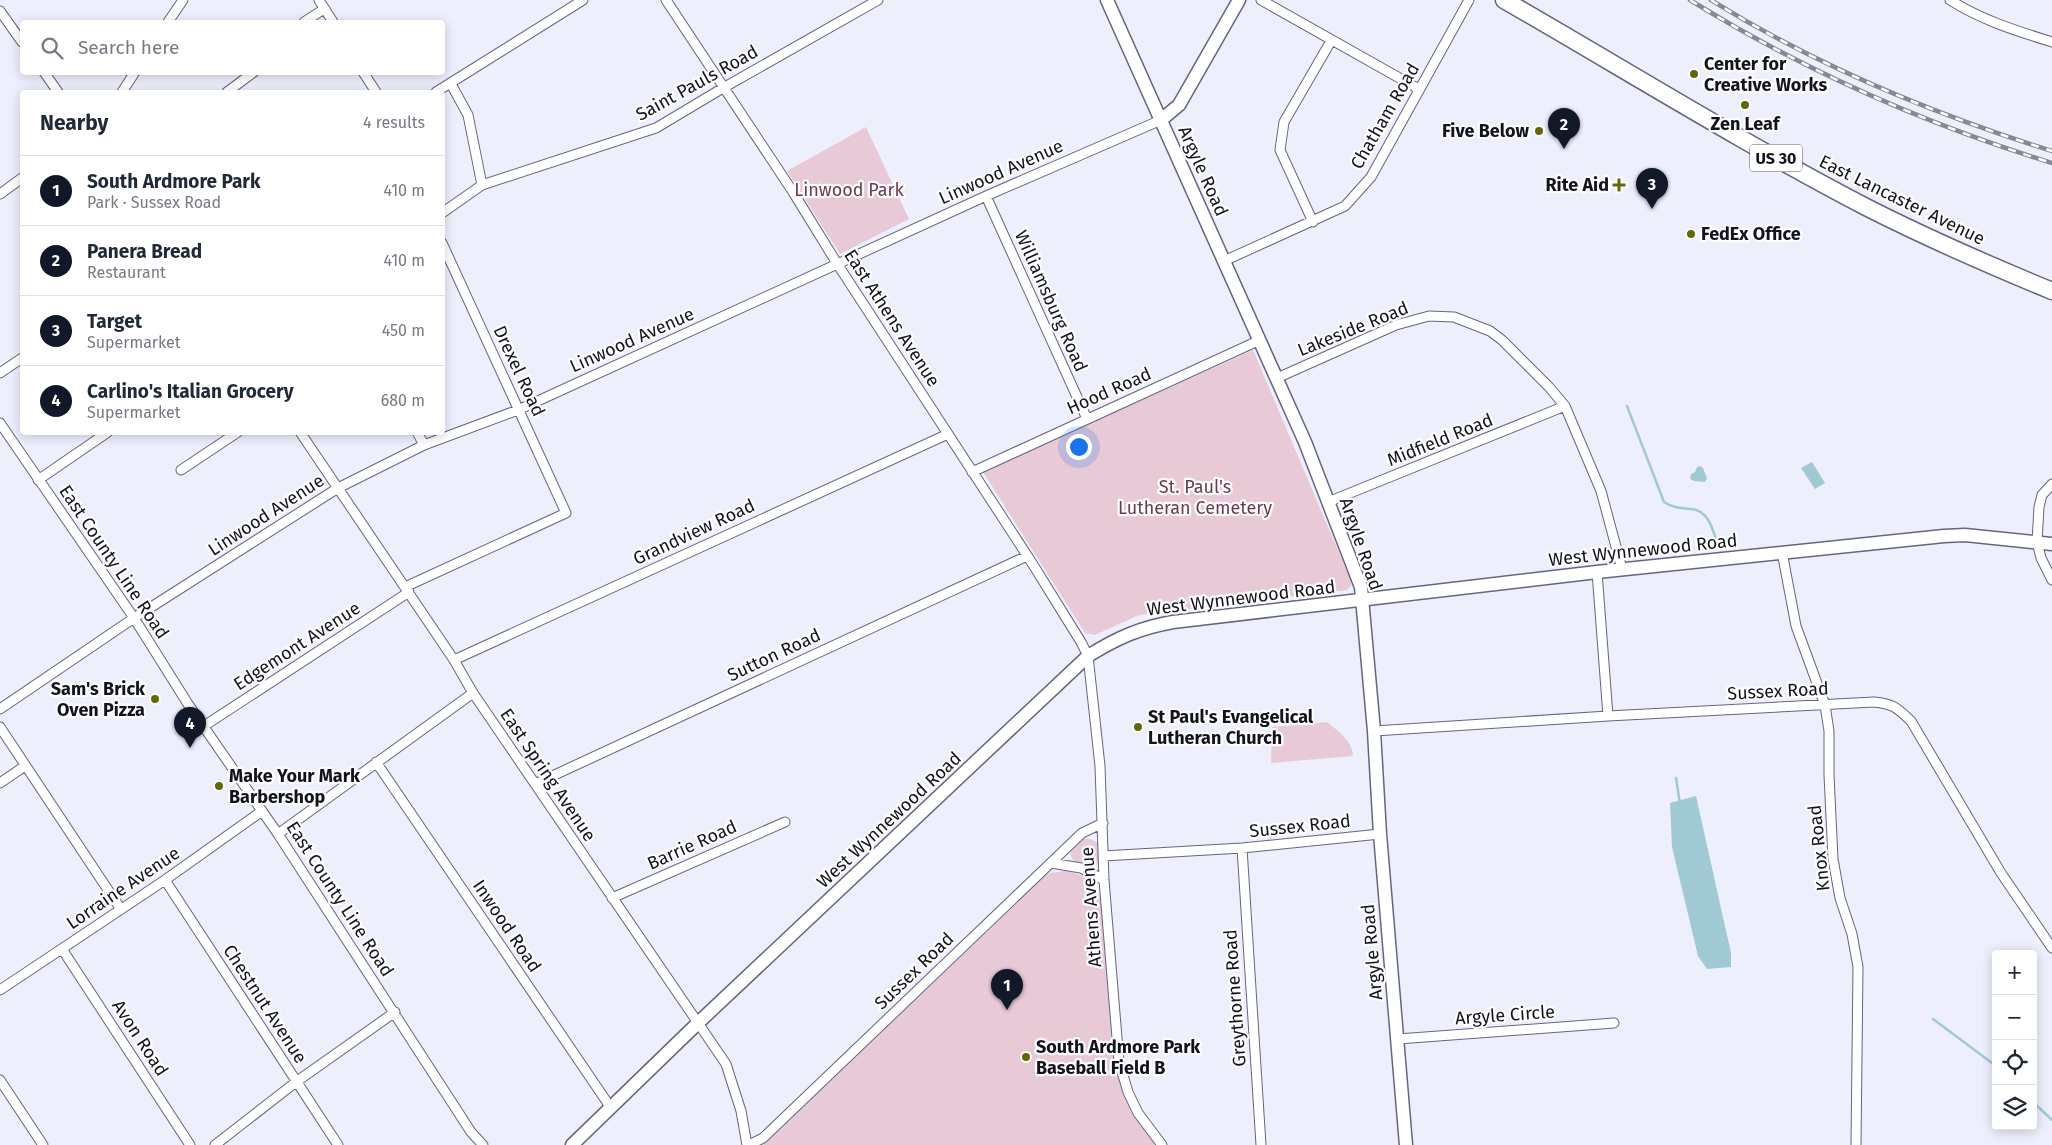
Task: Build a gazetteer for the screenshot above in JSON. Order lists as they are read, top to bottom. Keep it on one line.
{"streets":{"highway":["US 30","East Lancaster Avenue"],"main road":["Argyle Road","West Wynnewood Road"],"street":["Saint Pauls Road","Chatham Road","Linwood Avenue","Williamsburg Road","East Athens Avenue","Lakeside Road","Drexel Road","Hood Road","Midfield Road","Grandview Road","East County Line Road","Edgemont Avenue","Sutton Road","Sussex Road","East Spring Avenue","Barrie Road","Knox Road","Lorraine Avenue","Athens Avenue","Inwood Road","Greythorne Road","Chestnut Avenue","Argyle Circle","Avon Road"]},"crossings":[["Saint Pauls Road","East Athens Avenue"],["Chatham Road","Argyle Road"],["Argyle Road","Linwood Avenue"],["Argyle Road","Lakeside Road"],["Argyle Road","Hood Road"],["Argyle Road","Midfield Road"],["Argyle Road","West Wynnewood Road"],["Argyle Road","Sussex Road"],["Argyle Road","Argyle Circle"],["Linwood Avenue","Williamsburg Road"],["Linwood Avenue","East Athens Avenue"],["Linwood Avenue","Drexel Road"],["Linwood Avenue","East County Line Road"],["Linwood Avenue","East Spring Avenue"],["Williamsburg Road","Hood Road"],["East Athens Avenue","Hood Road"],["East Athens Avenue","Grandview Road"],["East Athens Avenue","West Wynnewood Road"],["East Athens Avenue","Sutton Road"],["East Athens Avenue","Athens Avenue"],["Lakeside Road","Midfield Road"],["Lakeside Road","West Wynnewood Road"],["Drexel Road","Edgemont Avenue"],["Grandview Road","East Spring Avenue"],["West Wynnewood Road","East Spring Avenue"],["West Wynnewood Road","Knox Road"],["West Wynnewood Road","Athens Avenue"],["West Wynnewood Road","Inwood Road"],["East County Line Road","Edgemont Avenue"],["East County Line Road","Lorraine Avenue"],["Edgemont Avenue","East Spring Avenue"],["Sutton Road","East Spring Avenue"],["Sussex Road","East Spring Avenue"],["Sussex Road","Knox Road"],["Sussex Road","Athens Avenue"],["Sussex Road","Greythorne Road"],["East Spring Avenue","Barrie Road"],["Lorraine Avenue","Chestnut Avenue"],["Lorraine Avenue","Avon Road"]],"parks":["Linwood Park","St. Paul's Lutheran Cemetery"],"places":{"other":["Center for Creative Works","Zen Leaf","Five Below","FedEx Office","Sam's Brick Oven Pizza","St Paul's Evangelical Lutheran Church","Make Your Mark Barbershop","South Ardmore Park Baseball Field B"],"health":["Rite Aid"]},"page":{"search":"Search here","heading":["Nearby","4 results"],"pins":["2","3","4","1"],"list":[{"mark":"1","name":"South Ardmore Park","note":"Park · Sussex Road","value":"410 m"},{"mark":"2","name":"Panera Bread","note":"Restaurant","value":"410 m"},{"mark":"3","name":"Target","note":"Supermarket","value":"450 m"},{"mark":"4","name":"Carlino's Italian Grocery","note":"Supermarket","value":"680 m"}],"map_buttons":["+","−"]}}
